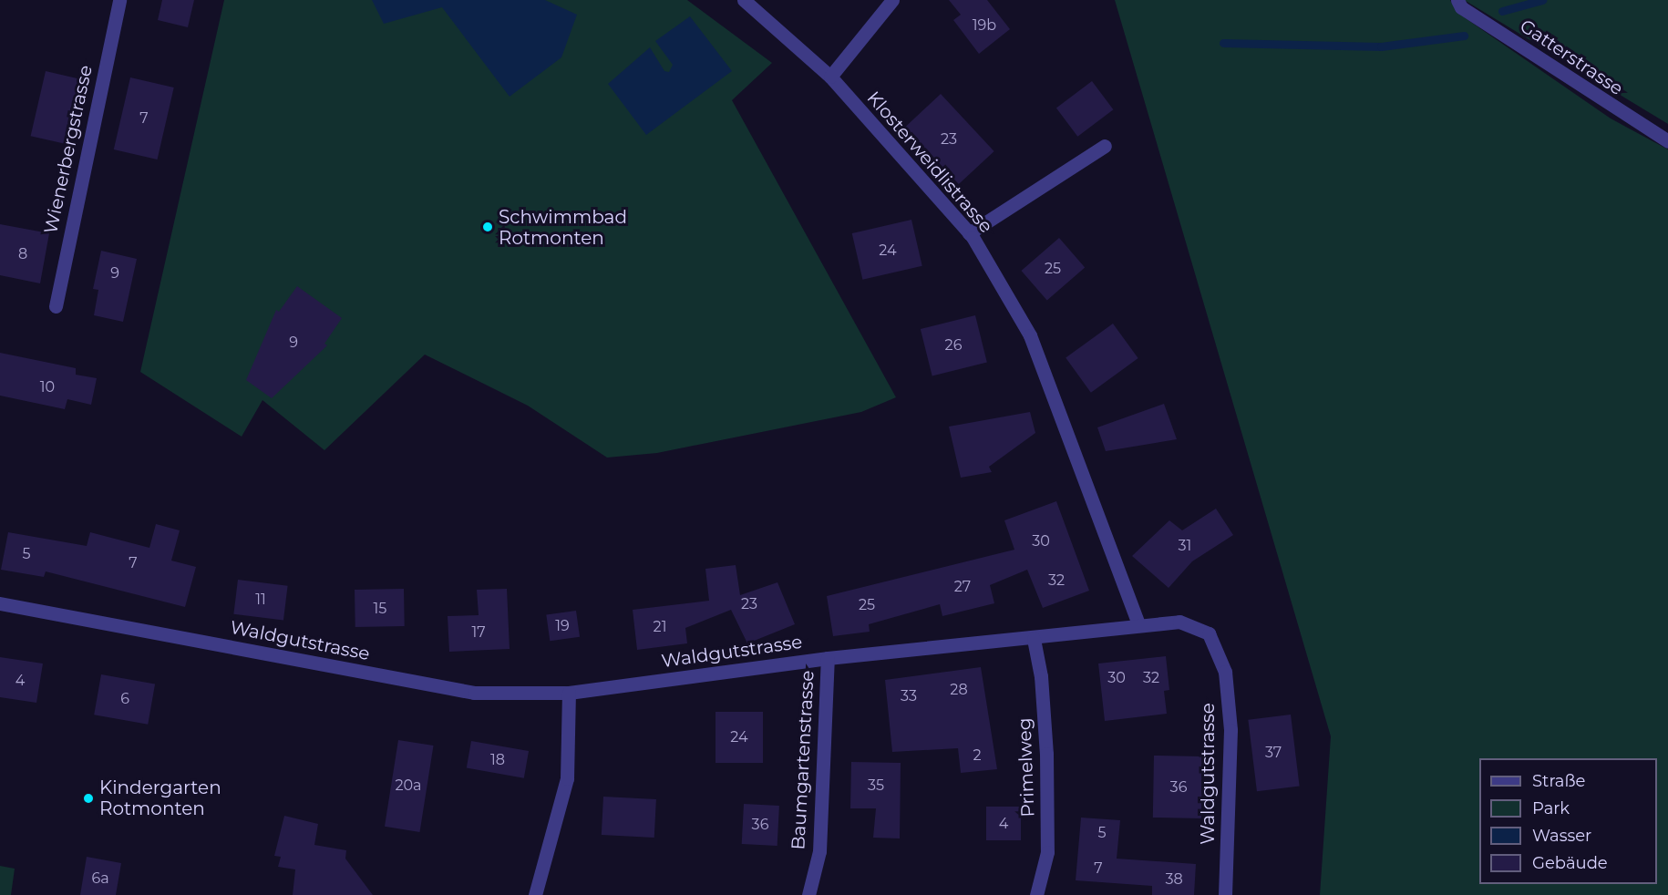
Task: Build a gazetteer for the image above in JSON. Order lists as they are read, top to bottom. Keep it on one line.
{"streets":{"street":["Gatterstrasse","Wienerbergstrasse","Klosterweidlistrasse","Waldgutstrasse","Baumgartenstrasse","Primelweg"]},"crossings":[["Klosterweidlistrasse","Waldgutstrasse"],["Waldgutstrasse","Baumgartenstrasse"],["Waldgutstrasse","Primelweg"]],"places":["Schwimmbad Rotmonten","Kindergarten Rotmonten"],"house_numbers":["19b","7","23","24","8","25","9","9","26","10","30","31","5","7","32","27","11","23","25","15","19","21","17","30","32","4","28","33","6","24","37","2","18","20a","35","36","4","36","5","7","6a","38"],"legend":["Straße","Park","Wasser","Gebäude"]}
